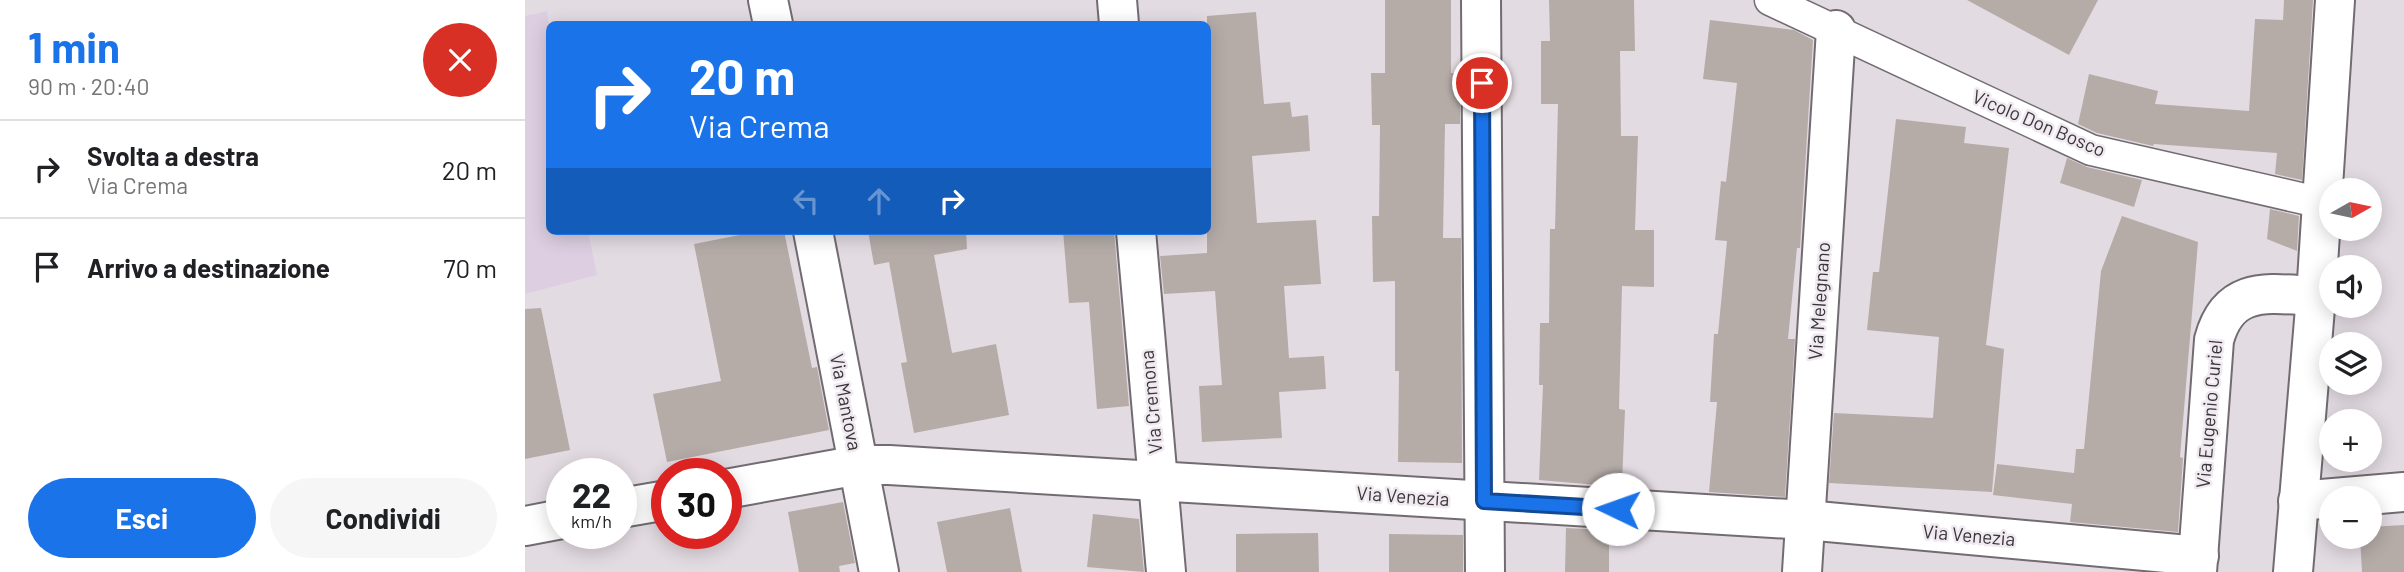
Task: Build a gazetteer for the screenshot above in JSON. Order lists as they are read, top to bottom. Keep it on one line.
{"streets":{"street":["Vicolo Don Bosco","Via Melegnano","Via Mantova","Via Cremona","Via Eugenio Curiel","Via Venezia"]},"crossings":[["Vicolo Don Bosco","Via Melegnano"],["Via Melegnano","Via Venezia"],["Via Mantova","Via Venezia"],["Via Cremona","Via Venezia"],["Via Eugenio Curiel","Via Venezia"]],"north":"right","page":{"heading":["1 min","90 m · 20:40"],"turn":["20 m","Via Crema"],"list":[{"name":"Svolta a destra","note":"Via Crema","value":"20 m"},{"name":"Arrivo a destinazione","value":"70 m"}],"map_buttons":["+","−"],"speed":"22 km/h","limit":"30","buttons":["Esci","Condividi"]}}
